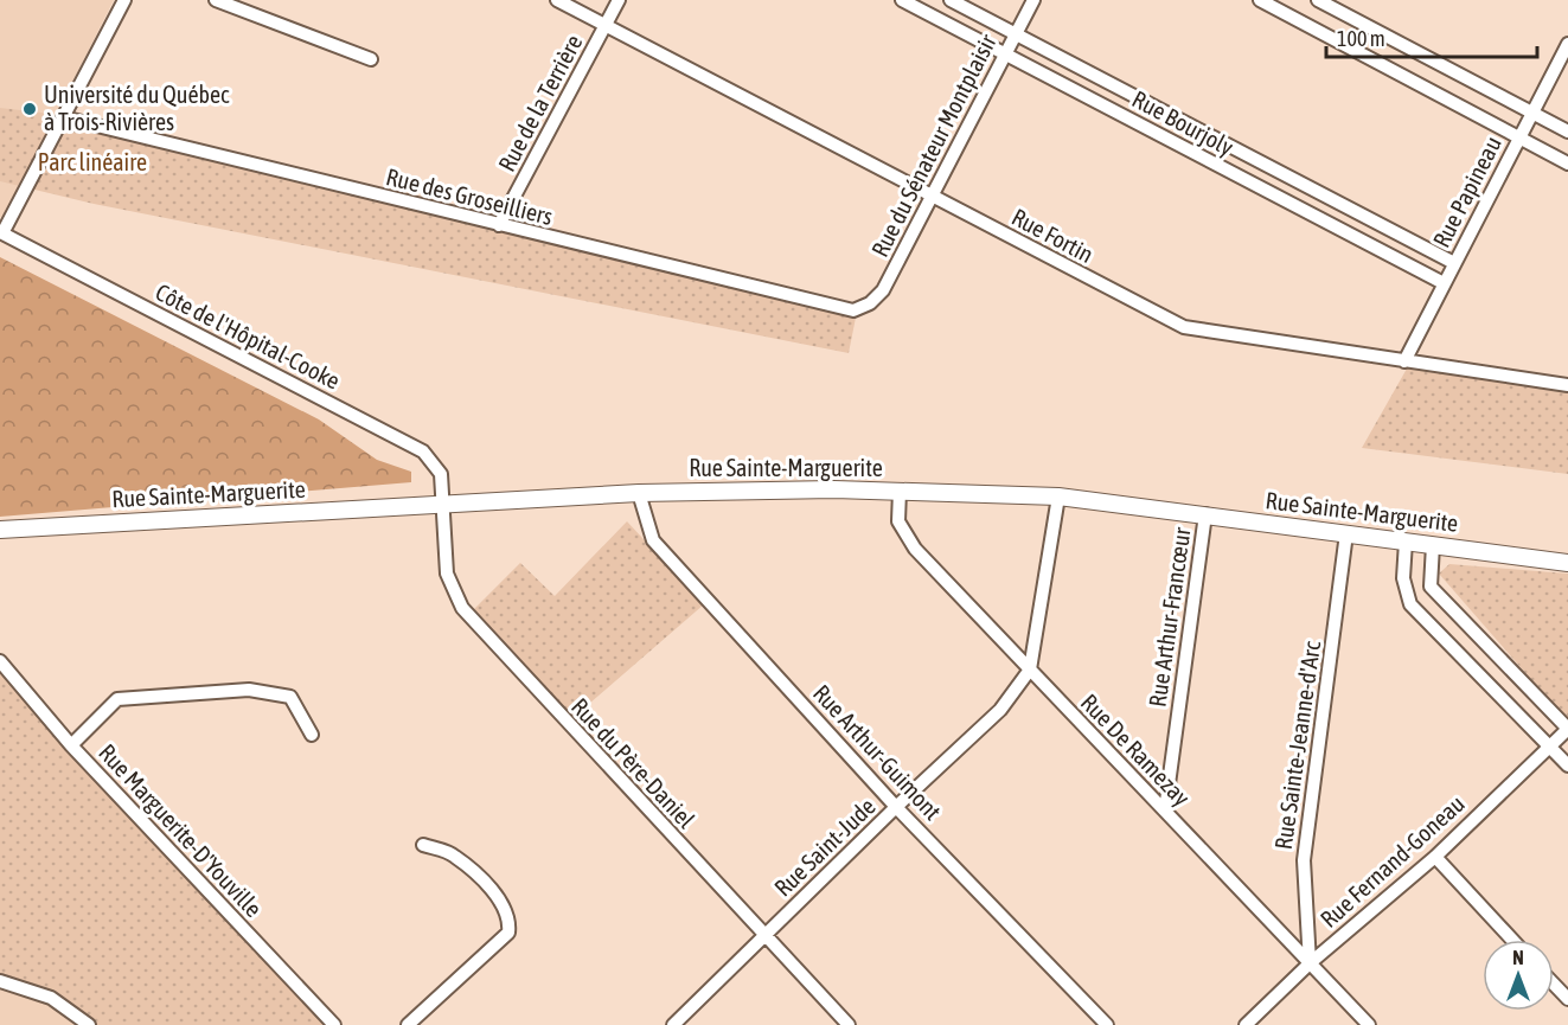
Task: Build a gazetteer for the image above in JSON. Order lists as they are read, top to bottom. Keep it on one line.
{"streets":{"street":["Rue de la Terrière","Rue Bourjoly","Rue du Sénateur Montplaisir","Rue Papineau","Rue des Groseilliers","Rue Fortin","Côte de l'Hôpital-Cooke","Rue Sainte-Marguerite","Rue Arthur-Francœur","Rue Sainte-Jeanne-d'Arc","Rue De Ramezay","Rue Arthur-Guimont","Rue du Père-Daniel","Rue Marguerite-D'Youville","Rue Saint-Jude","Rue Fernand-Goneau"]},"crossings":[["Rue de la Terrière","Rue des Groseilliers"],["Rue de la Terrière","Rue Fortin"],["Rue Bourjoly","Rue du Sénateur Montplaisir"],["Rue Bourjoly","Rue Papineau"],["Rue du Sénateur Montplaisir","Rue des Groseilliers"],["Rue du Sénateur Montplaisir","Rue Fortin"],["Rue Papineau","Rue Fortin"],["Rue des Groseilliers","Côte de l'Hôpital-Cooke"],["Côte de l'Hôpital-Cooke","Rue Sainte-Marguerite"],["Côte de l'Hôpital-Cooke","Rue du Père-Daniel"],["Rue Sainte-Marguerite","Rue Arthur-Francœur"],["Rue Sainte-Marguerite","Rue Sainte-Jeanne-d'Arc"],["Rue Sainte-Marguerite","Rue De Ramezay"],["Rue Sainte-Marguerite","Rue Arthur-Guimont"],["Rue Sainte-Marguerite","Rue du Père-Daniel"],["Rue Sainte-Marguerite","Rue Saint-Jude"],["Rue Arthur-Francœur","Rue De Ramezay"],["Rue Sainte-Jeanne-d'Arc","Rue De Ramezay"],["Rue Sainte-Jeanne-d'Arc","Rue Fernand-Goneau"],["Rue De Ramezay","Rue Saint-Jude"],["Rue De Ramezay","Rue Fernand-Goneau"],["Rue Arthur-Guimont","Rue Saint-Jude"],["Rue du Père-Daniel","Rue Saint-Jude"]],"parks":["Parc linéaire"],"places":["Université du Québec à Trois-Rivières"],"scale_bar":"100 m","north":"top"}
